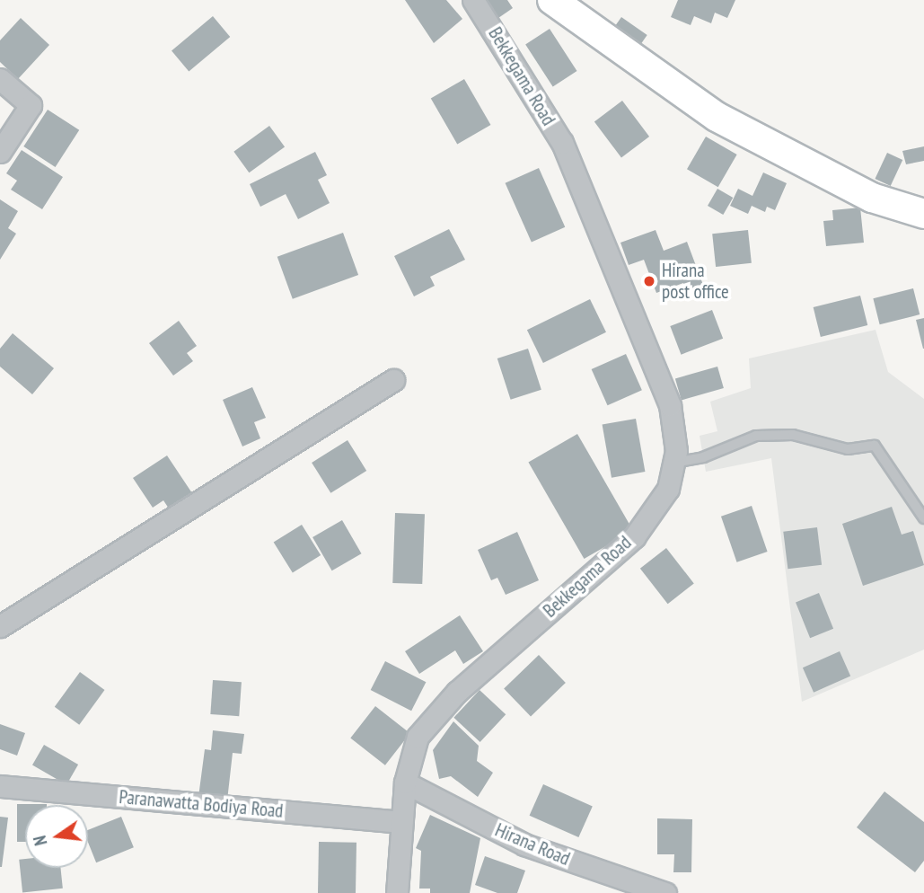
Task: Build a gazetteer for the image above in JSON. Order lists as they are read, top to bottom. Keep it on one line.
{"streets":{"street":["Bekkegama Road","Paranawatta Bodiya Road","Hirana Road"]},"crossings":[["Bekkegama Road","Paranawatta Bodiya Road"],["Bekkegama Road","Hirana Road"]],"places":["Hirana post office"],"north":"left"}
